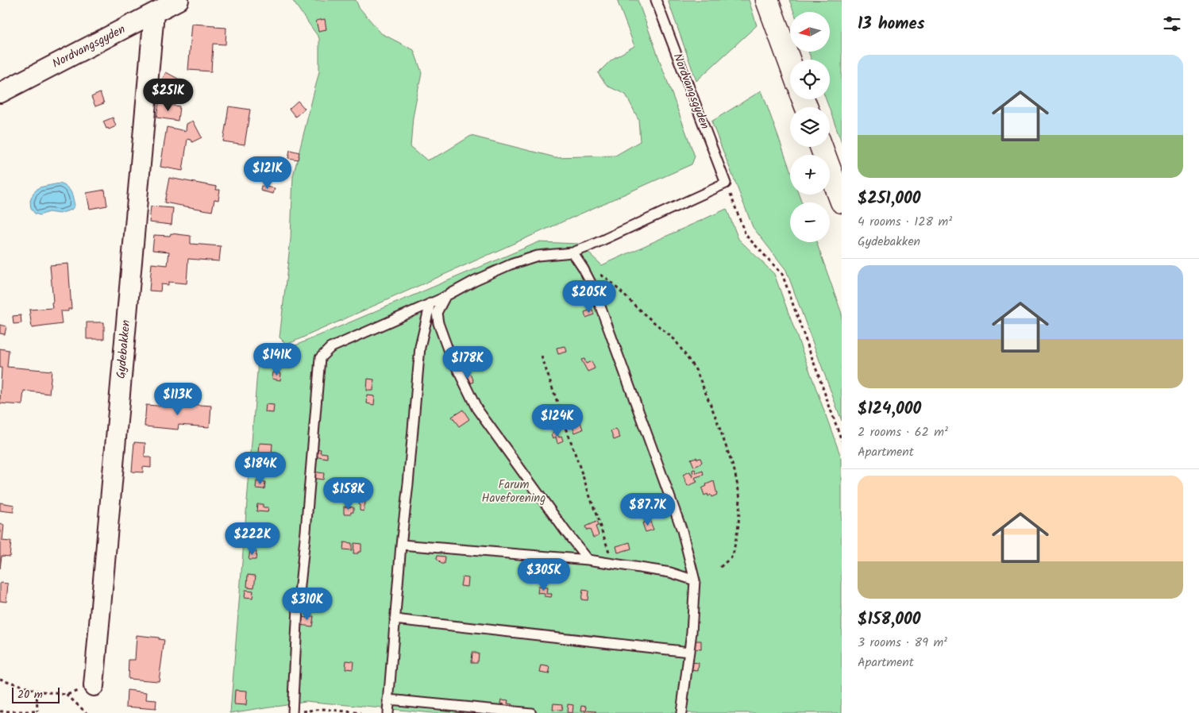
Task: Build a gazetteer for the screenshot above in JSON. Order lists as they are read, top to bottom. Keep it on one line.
{"streets":{"street":["Nordvangsgyden","Gydebakken"]},"crossings":[["Nordvangsgyden","Gydebakken"]],"parks":["Farum Haveforening"],"scale_bar":"20 m","north":"left","page":{"heading":"13 homes","map_buttons":["+","−"],"list":[{"name":"$251,000","note":"4 rooms · 128 m² · Gydebakken"},{"name":"$124,000","note":"2 rooms · 62 m² · Apartment"},{"name":"$158,000","note":"3 rooms · 89 m² · Apartment"}],"price":["$251K","$121K","$205K","$141K","$178K","$113K","$124K","$184K","$158K","$87.7K","$222K","$305K","$310K"],"scale":"20 m"}}
